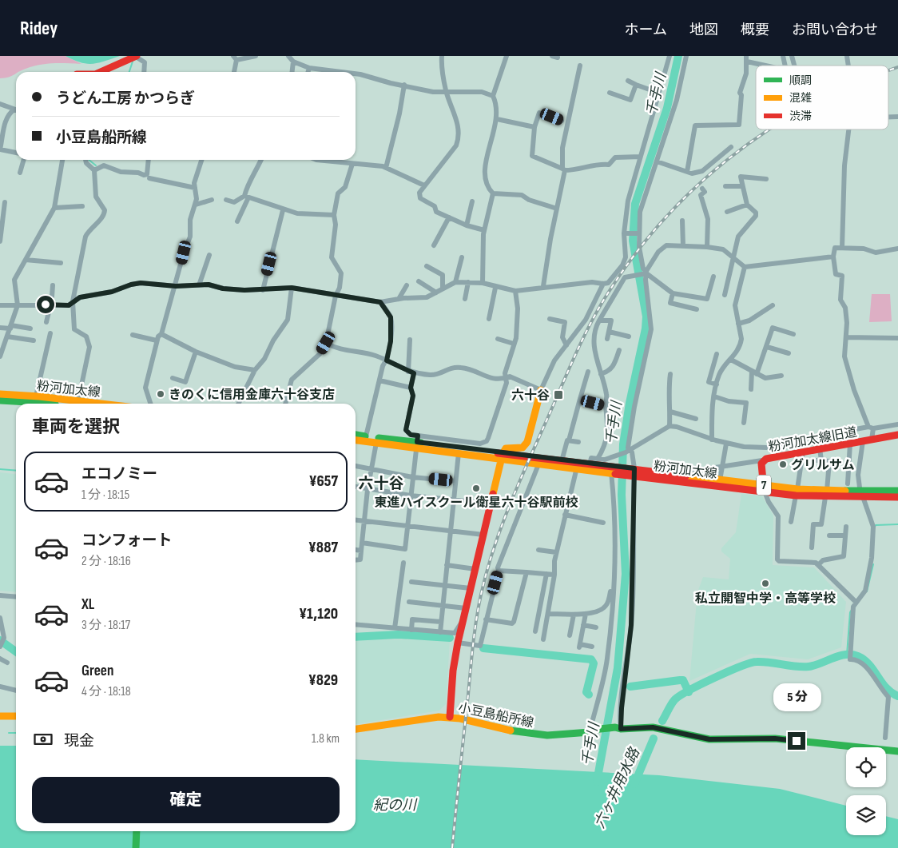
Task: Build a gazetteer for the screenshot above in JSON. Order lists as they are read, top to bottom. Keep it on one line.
{"streets":{"main road":["粉河加太線","粉河加太線旧道","7","小豆島船所線"]},"crossings":[["粉河加太線","粉河加太線旧道"]],"districts":["六十谷"],"water":["千手川","六ヶ井用水路","紀の川"],"places":{"other":["きのくに信用金庫六十谷支店","グリルサム","東進ハイスクール衛星六十谷駅前校","私立開智中学・高等学校"],"transit":["六十谷"]},"legend":["順調","混雑","渋滞"],"page":{"header":"Ridey","nav":["ホーム","地図","概要","お問い合わせ"],"banner":["うどん工房 かつらぎ","小豆島船所線"],"heading":"車両を選択","list":[{"name":"エコノミー","note":"1 分 · 18:15","value":"¥657"},{"name":"コンフォート","note":"2 分 · 18:16","value":"¥887"},{"name":"XL","note":"3 分 · 18:17","value":"¥1,120"},{"name":"Green","note":"4 分 · 18:18","value":"¥829"}],"bubble":"5 分","pay":["現金","1.8 km"],"buttons":"確定"}}
